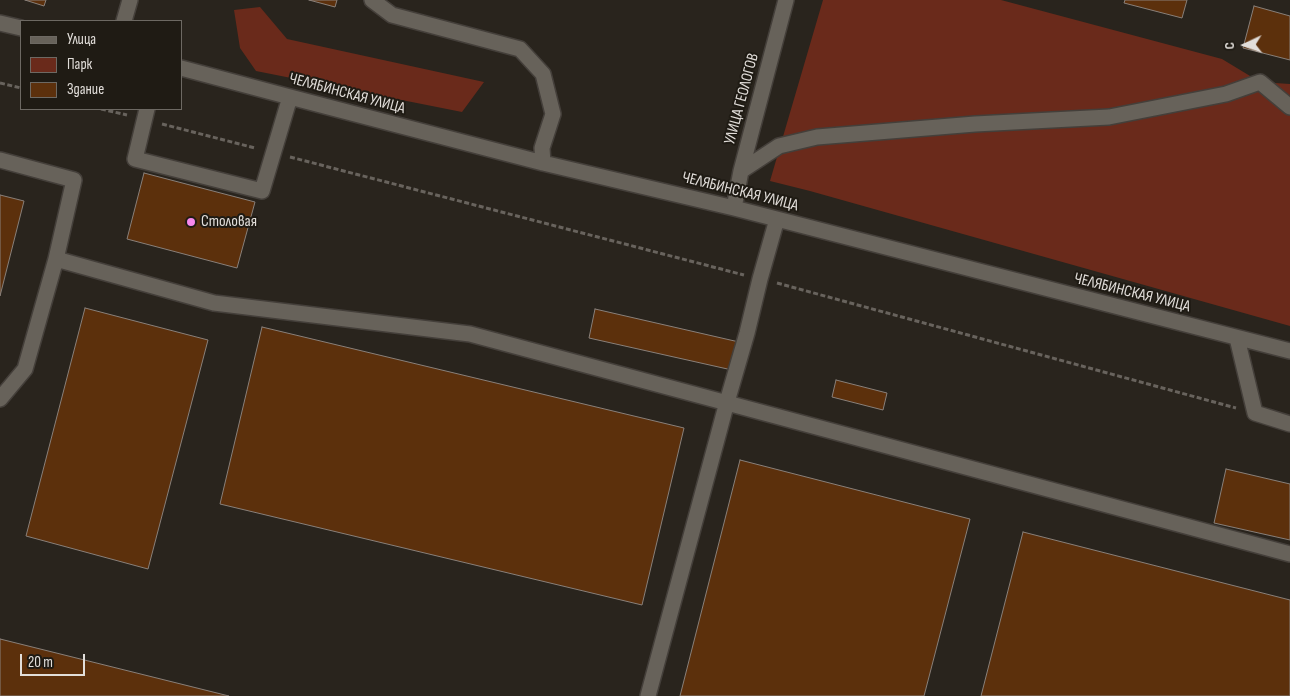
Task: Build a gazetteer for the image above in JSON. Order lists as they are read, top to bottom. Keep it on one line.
{"streets":{"street":["ЧЕЛЯБИНСКАЯ УЛИЦА","УЛИЦА ГЕОЛОГОВ"]},"crossings":[["ЧЕЛЯБИНСКАЯ УЛИЦА","УЛИЦА ГЕОЛОГОВ"]],"places":["Столовая"],"legend":["Улица","Парк","Здание"],"scale_bar":"20 m","north":"left"}
